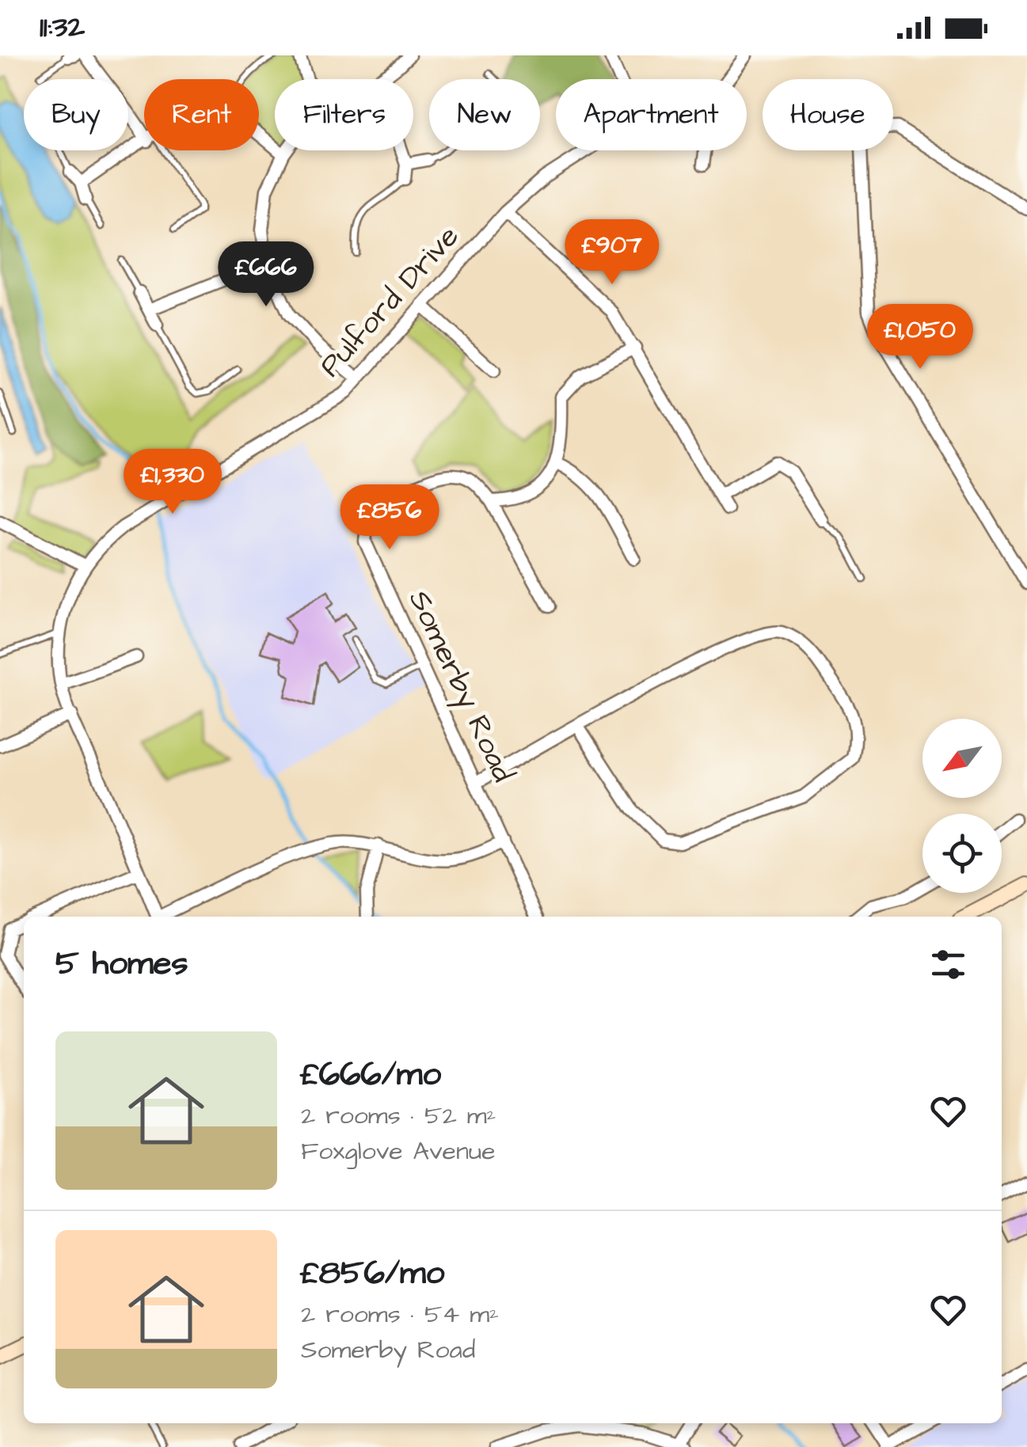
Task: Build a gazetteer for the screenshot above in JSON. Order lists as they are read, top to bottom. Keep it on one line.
{"streets":{"street":["Pulford Drive","Somerby Road"]},"north":"bottom left","page":{"status":"11:32","chip":["Buy","Rent","Filters","New","Apartment","House"],"price":["£907","£666","£1,050","£1,330","£856"],"heading":"5 homes","list":[{"name":"£666/mo","note":"2 rooms · 52 m² · Foxglove Avenue"},{"name":"£856/mo","note":"2 rooms · 54 m² · Somerby Road"}]}}
